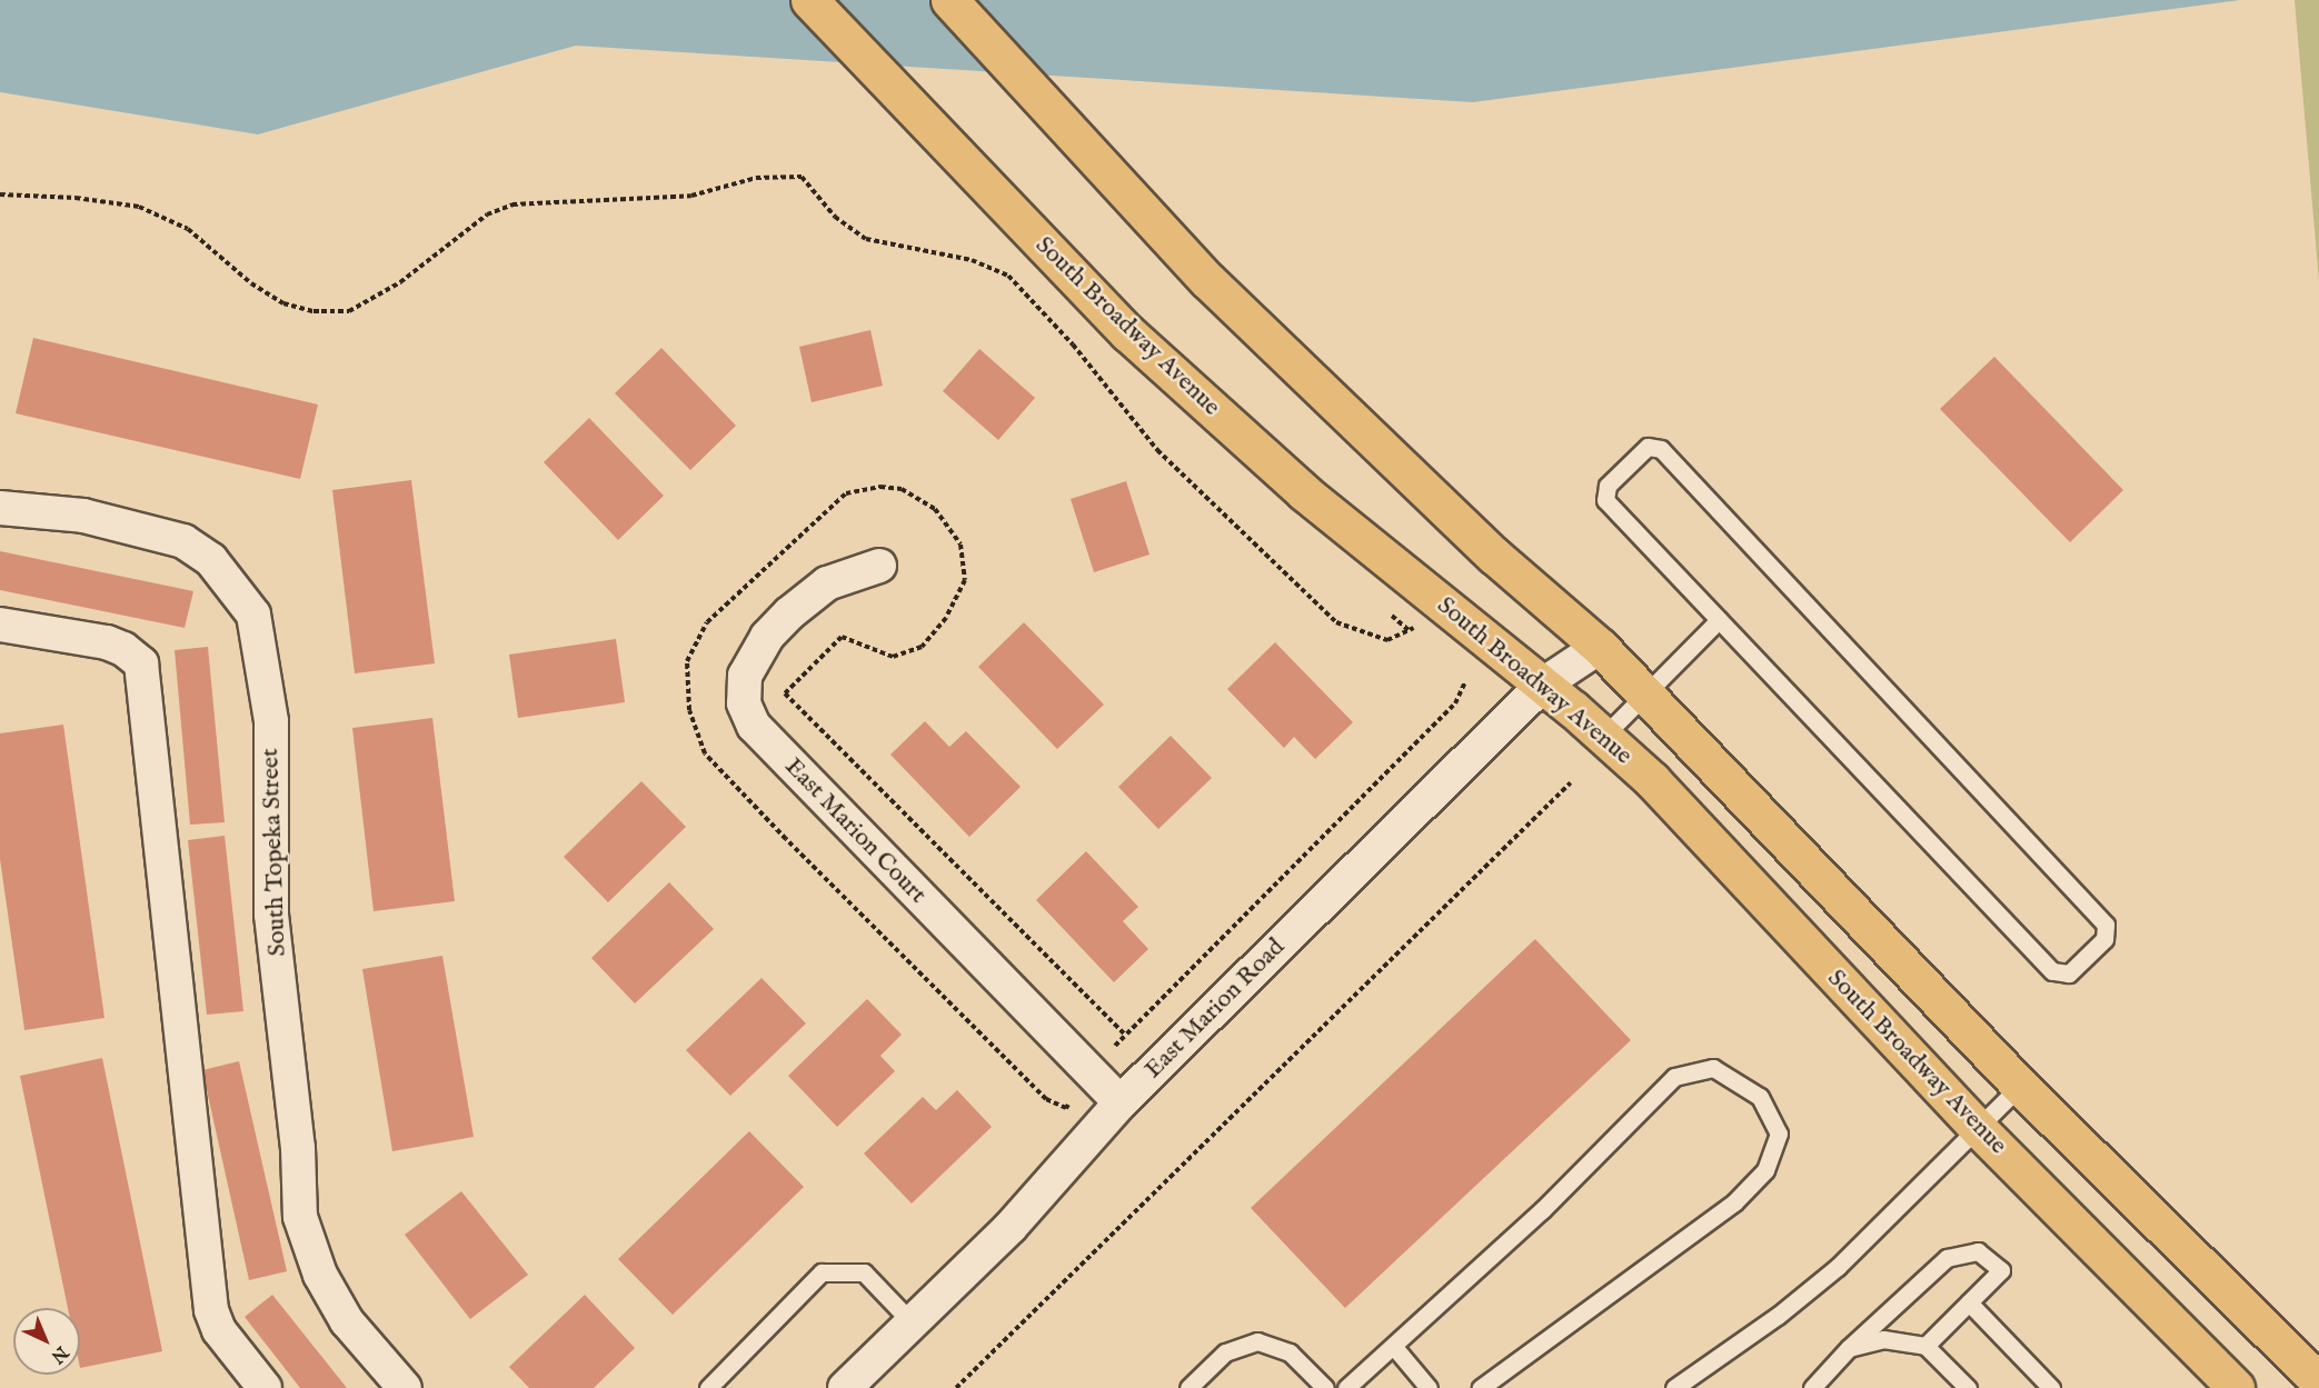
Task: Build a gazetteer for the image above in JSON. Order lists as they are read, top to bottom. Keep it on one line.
{"streets":{"main road":["South Broadway Avenue"],"street":["East Marion Court","South Topeka Street","East Marion Road"]},"crossings":[["South Broadway Avenue","East Marion Road"],["East Marion Court","East Marion Road"]],"north":"bottom right"}
